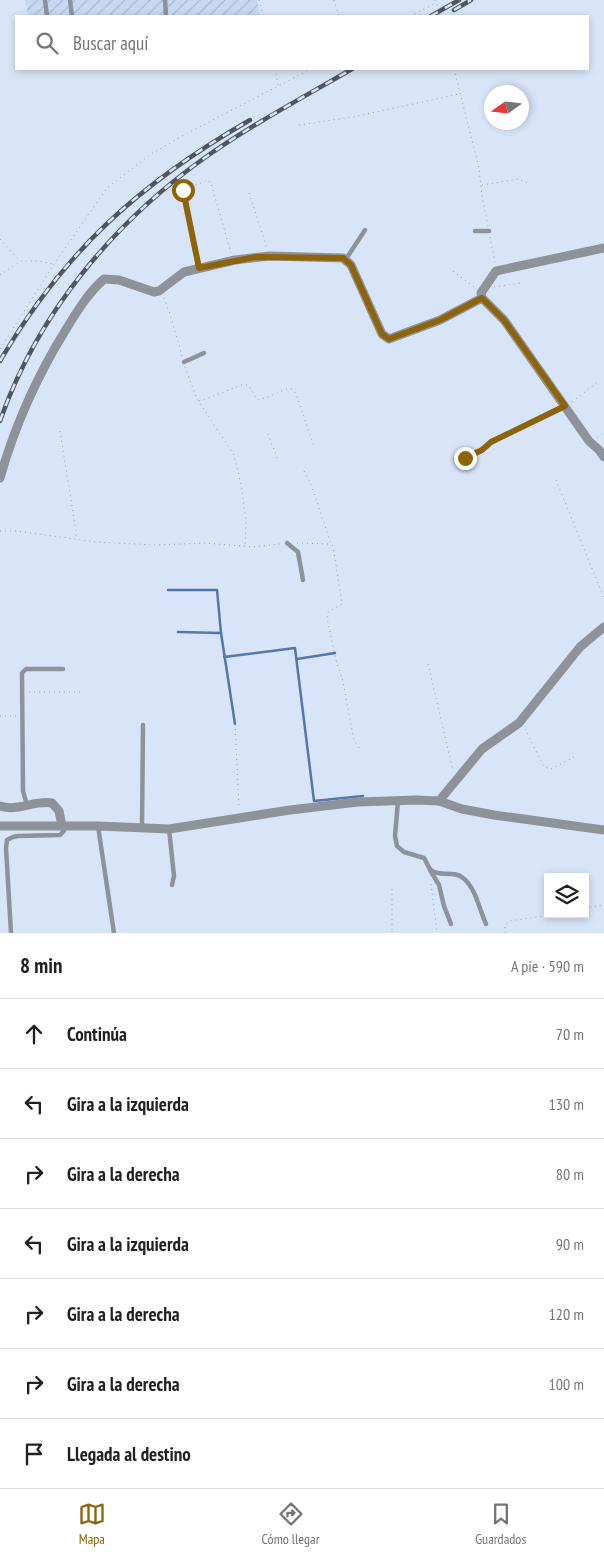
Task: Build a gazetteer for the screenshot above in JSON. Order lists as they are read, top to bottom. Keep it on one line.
{"north":"left","page":{"search":"Buscar aquí","heading":["8 min","A pie · 590 m"],"list":[["Continúa","70 m"],["Gira a la izquierda","130 m"],["Gira a la derecha","80 m"],["Gira a la izquierda","90 m"],["Gira a la derecha","120 m"],["Gira a la derecha","100 m"],"Llegada al destino"],"nav":["Mapa","Cómo llegar","Guardados"]}}
